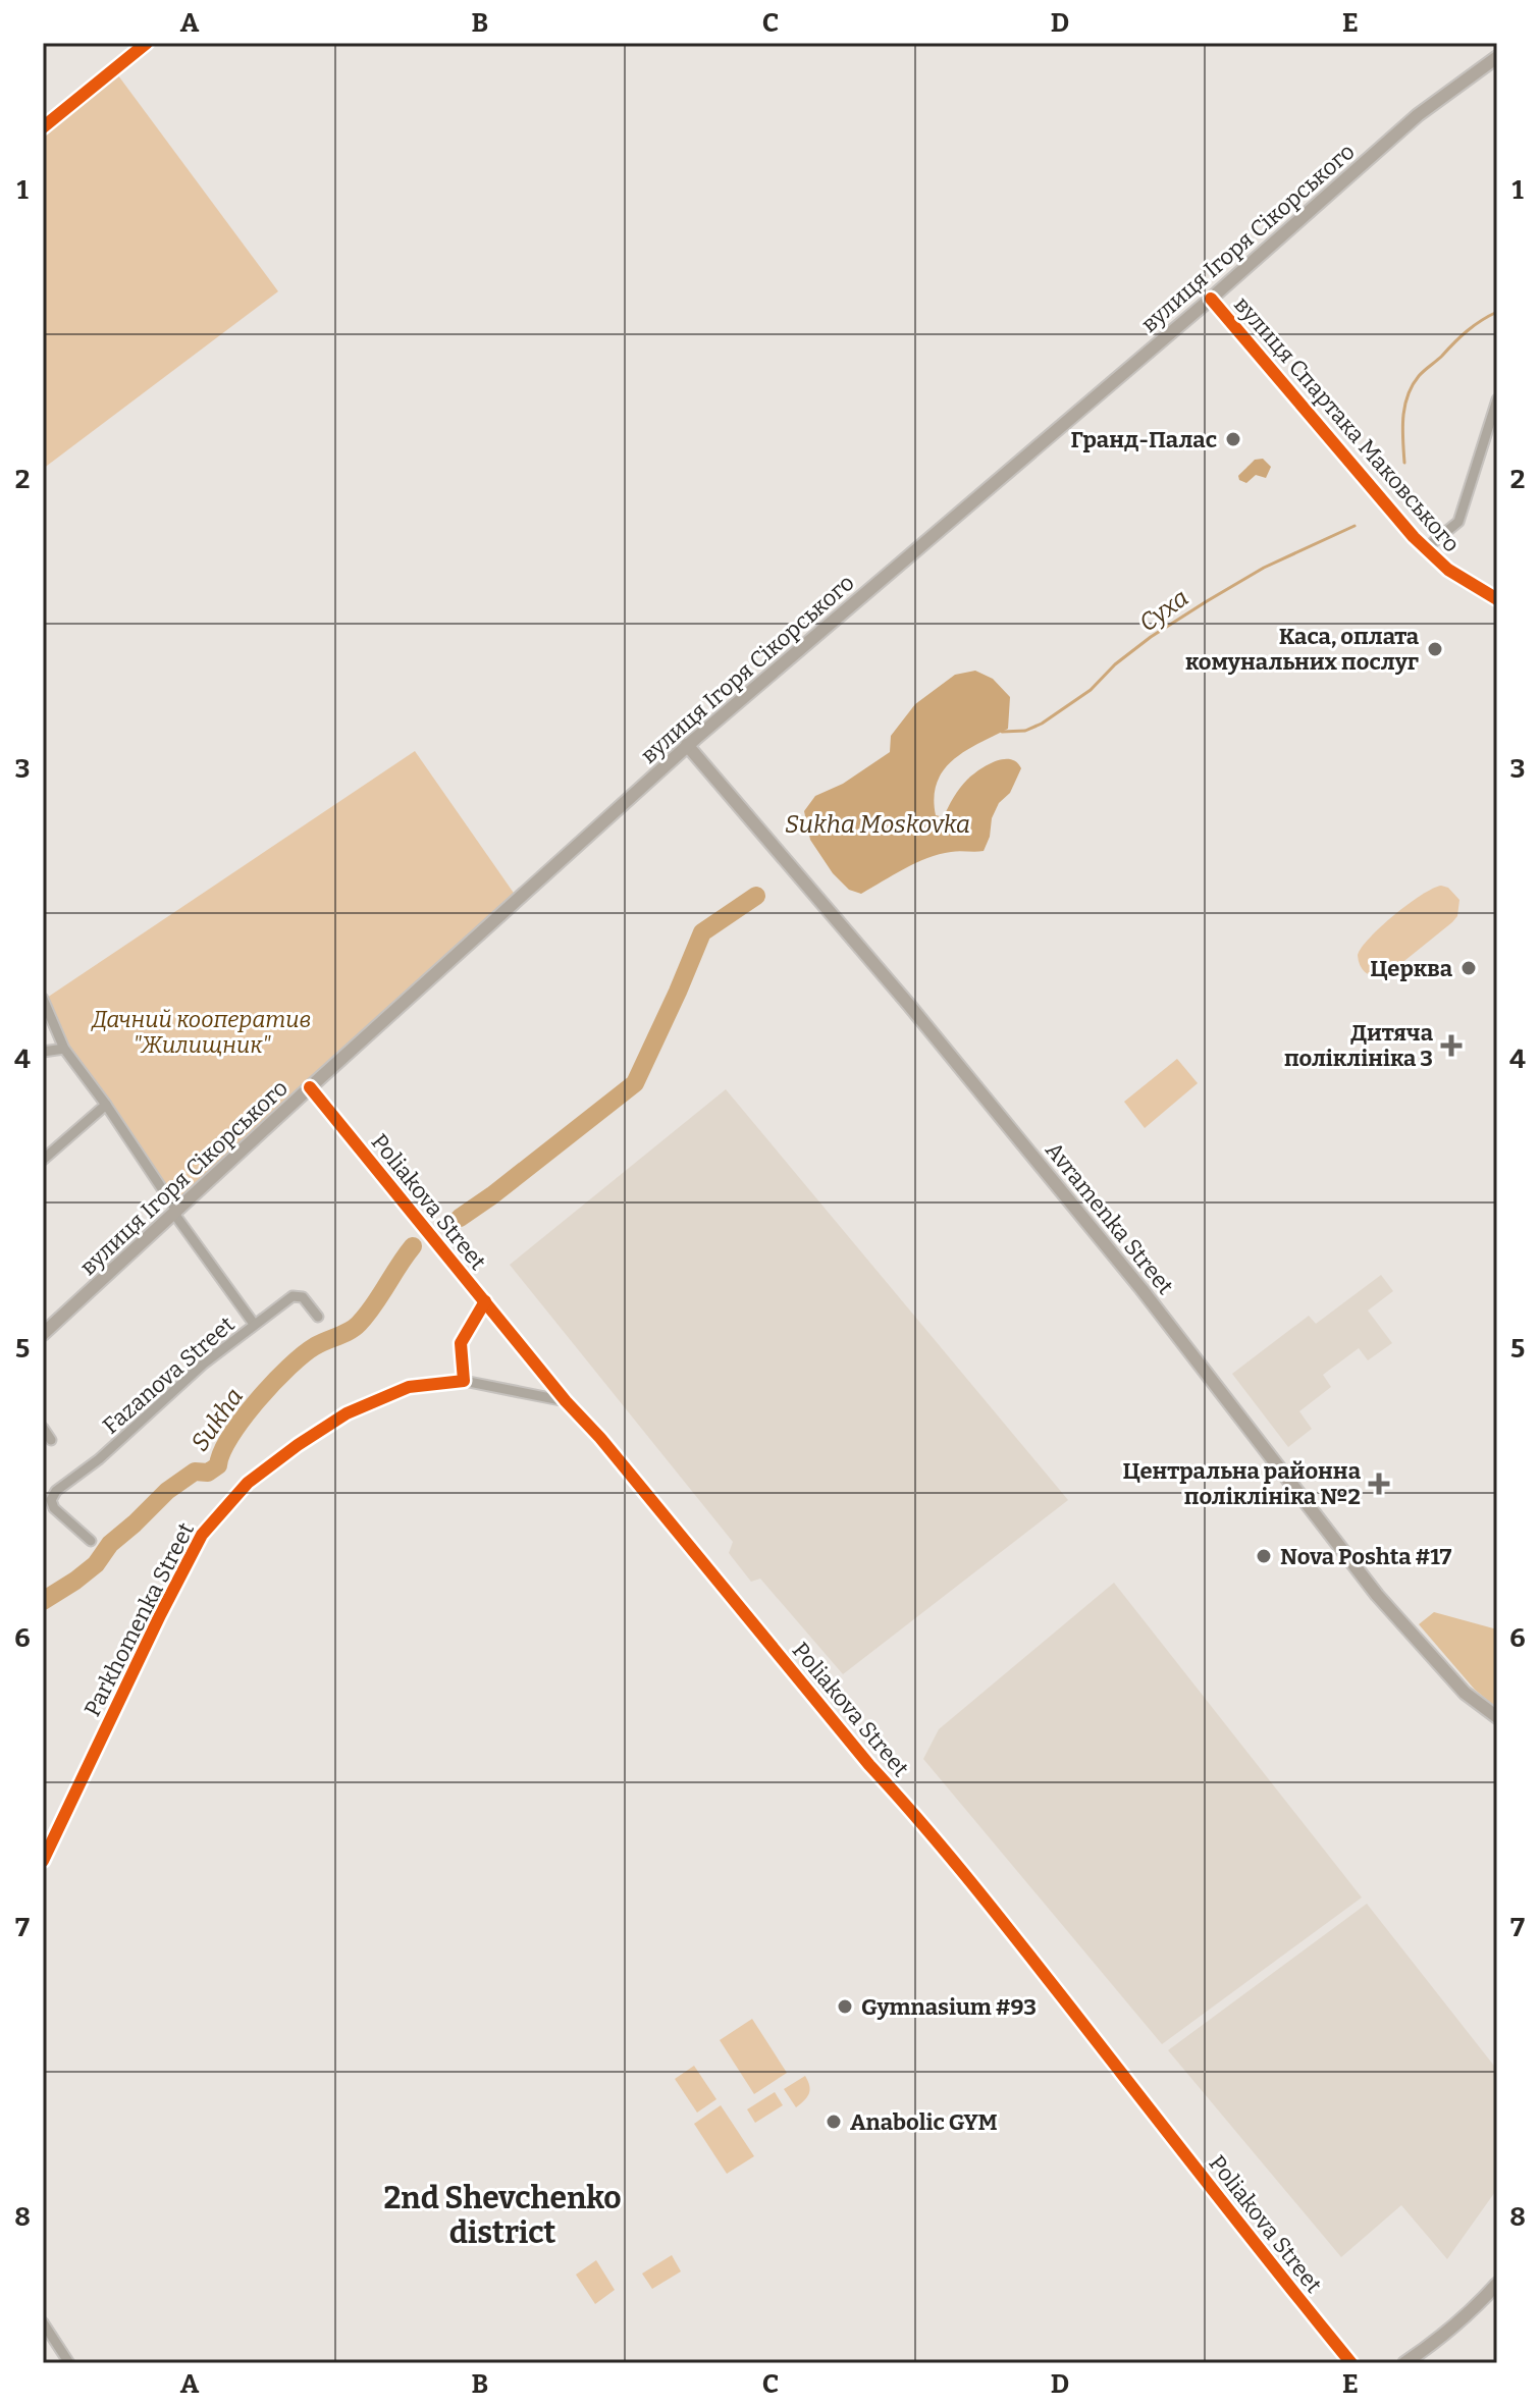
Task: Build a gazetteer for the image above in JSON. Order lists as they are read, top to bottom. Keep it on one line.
{"streets":{"main road":["вулиця Ігоря Сікорського","Avramenka Street"],"street":["вулиця Спартака Маковського","Poliakova Street","Fazanova Street","Parkhomenka Street"]},"crossings":[["вулиця Ігоря Сікорського","вулиця Спартака Маковського"],["вулиця Ігоря Сікорського","Poliakova Street"],["вулиця Ігоря Сікорського","Avramenka Street"]],"districts":["2nd Shevchenko district"],"water":["Суха","Sukha Moskovka","Sukha"],"parks":["Дачний кооператив \"Жилищник\""],"places":{"other":["Гранд-Палас","Каса, оплата комунальних послуг","Церква","Nova Poshta #17","Gymnasium #93","Anabolic GYM"],"health":["Дитяча поліклініка 3","Центральна районна поліклініка №2"]},"grid":{"columns":["A","B","C","D","E"],"rows":["1","2","3","4","5","6","7","8"]}}
